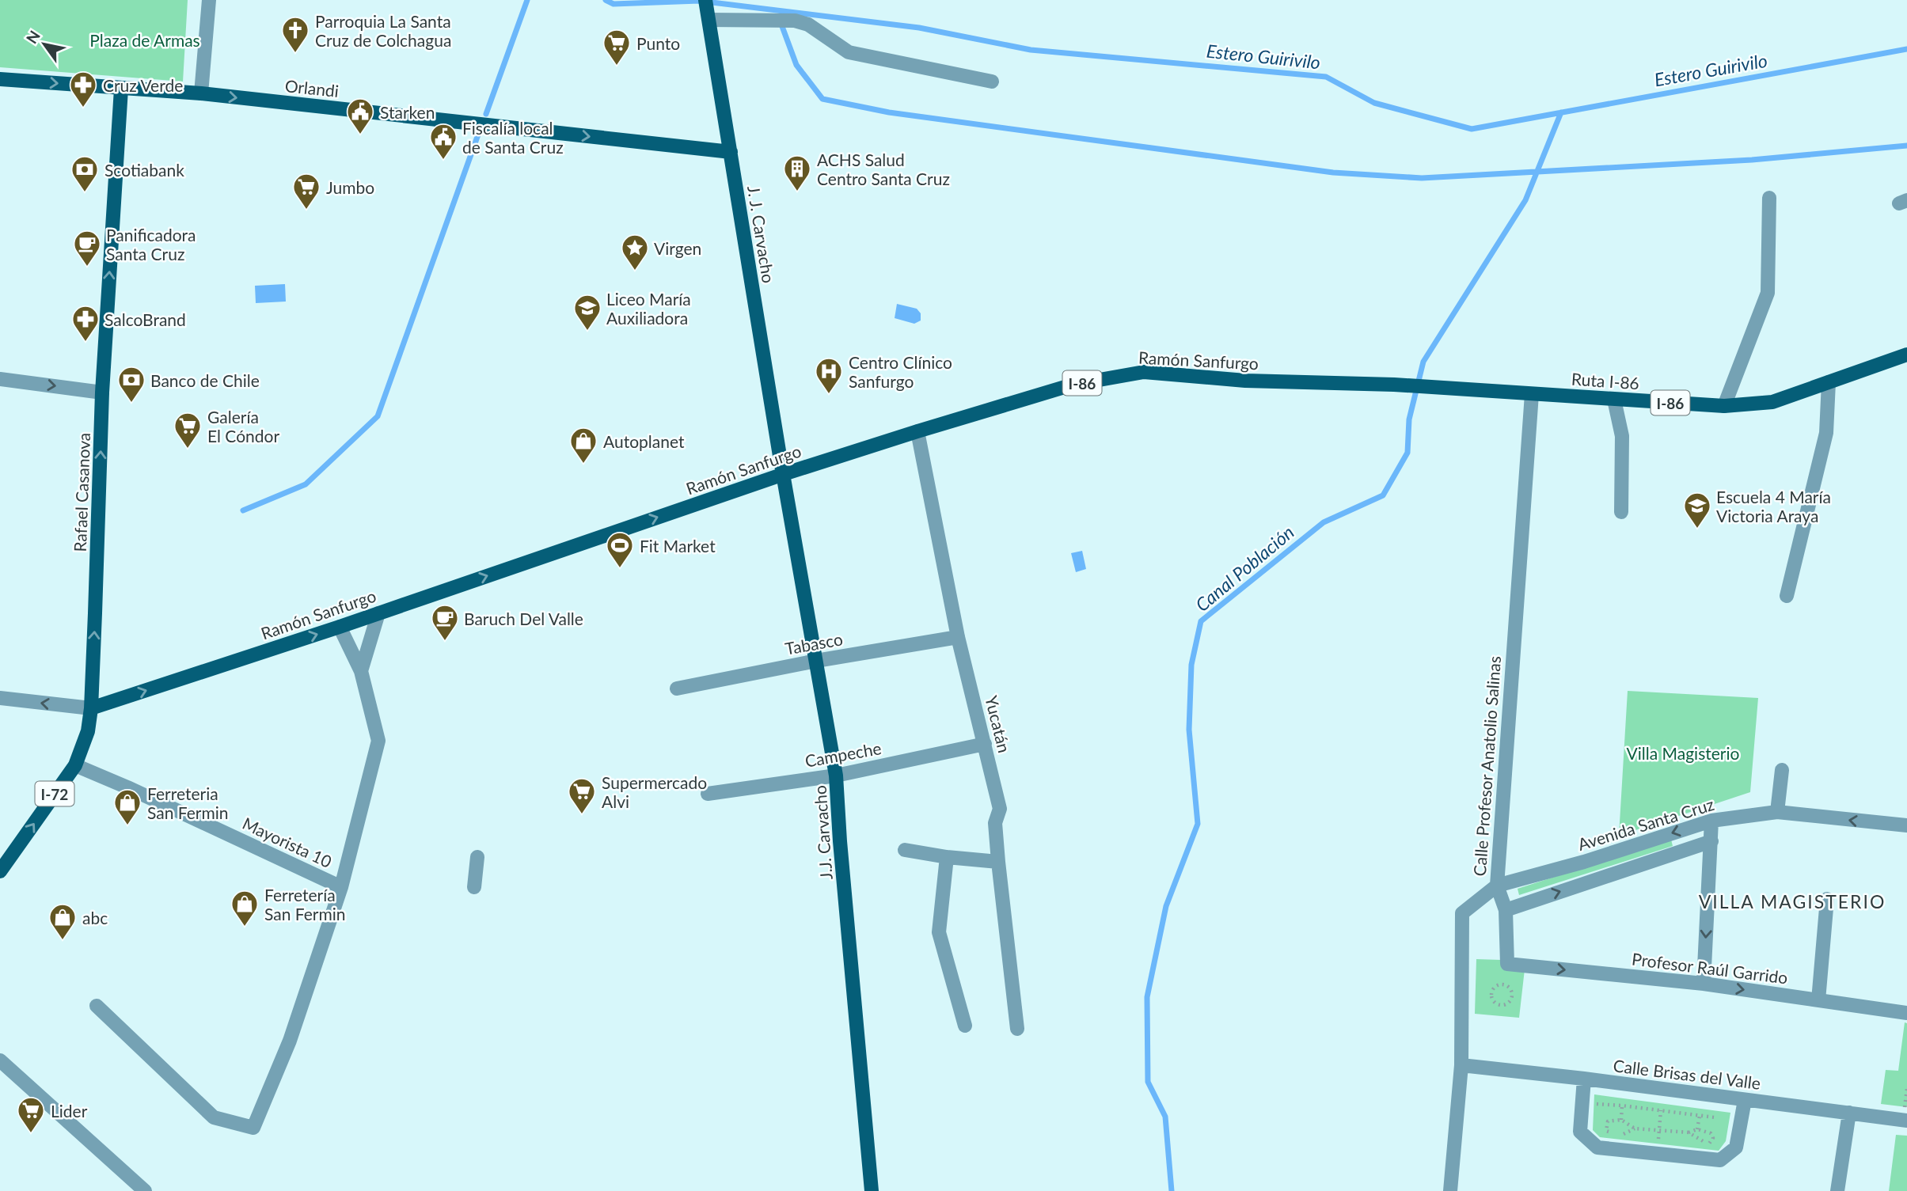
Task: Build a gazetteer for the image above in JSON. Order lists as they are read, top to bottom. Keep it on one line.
{"streets":{"main road":["Orlandi","J. J. Carvacho","Ramón Sanfurgo","Ruta I-86","I-86","Rafael Casanova","I-72","J.J. Carvacho"],"street":["Tabasco","Yucatán","Campeche","Calle Profesor Anatolio Salinas","Avenida Santa Cruz","Mayorista 10","Profesor Raúl Garrido","Calle Brisas del Valle"]},"crossings":[["Orlandi","J. J. Carvacho"],["Orlandi","Rafael Casanova"],["J. J. Carvacho","Ramón Sanfurgo"],["J. J. Carvacho","J.J. Carvacho"],["Ramón Sanfurgo","Ruta I-86"],["Ramón Sanfurgo","Rafael Casanova"],["Ramón Sanfurgo","Yucatán"],["Ramón Sanfurgo","J.J. Carvacho"],["Ramón Sanfurgo","Mayorista 10"],["Ruta I-86","Calle Profesor Anatolio Salinas"],["Rafael Casanova","Mayorista 10"],["Tabasco","Yucatán"],["Tabasco","J.J. Carvacho"],["Yucatán","Campeche"],["Campeche","J.J. Carvacho"],["Calle Profesor Anatolio Salinas","Avenida Santa Cruz"],["Calle Profesor Anatolio Salinas","Calle Brisas del Valle"]],"one_way":["Orlandi","Ramón Sanfurgo","Rafael Casanova","Profesor Raúl Garrido"],"districts":["VILLA MAGISTERIO"],"water":["Estero Guirivilo","Canal Población"],"parks":["Plaza de Armas","Villa Magisterio"],"places":{"church":["Parroquia La Santa Cruz de Colchagua"],"supermarket":["Punto","Jumbo","Galería El Cóndor","Supermercado Alvi","Lider"],"pharmacy":["Cruz Verde","SalcoBrand"],"public building":["Starken","Fiscalía local de Santa Cruz"],"building":["ACHS Salud Centro Santa Cruz"],"bank":["Scotiabank","Banco de Chile"],"cafe":["Panificadora Santa Cruz","Baruch Del Valle"],"place":["Virgen"],"school or university":["Liceo María Auxiliadora","Escuela 4 María Victoria Araya"],"hospital":["Centro Clínico Sanfurgo"],"shop":["Autoplanet","Ferreteria San Fermin","Ferretería San Fermin","abc"],"sports":["Fit Market"]},"north":"top left"}
